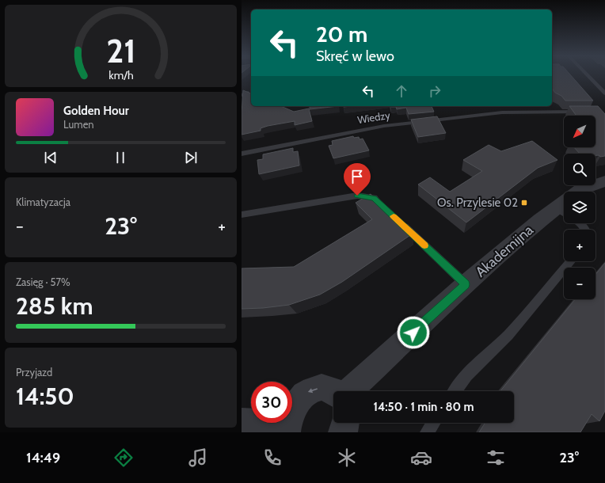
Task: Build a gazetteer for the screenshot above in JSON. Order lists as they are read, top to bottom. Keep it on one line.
{"streets":{"street":["Akademijna"],"lane":["Wiedzy"]},"places":{"transit":["Os. Przylesie 02"]},"north":"bottom left","page":{"turn":["20 m","Skręć w lewo"],"song":["Golden Hour","Lumen"],"map_buttons":["+","−"],"tile":["Klimatyzacja",["Zasięg · 57%","285 km"],["Przyjazd","14:50"]],"heat":["−","23°","+"],"limit":"30","trip":"14:50 · 1 min · 80 m","tabs":["14:49","23°"],"gauge":["21","km/h"]}}
